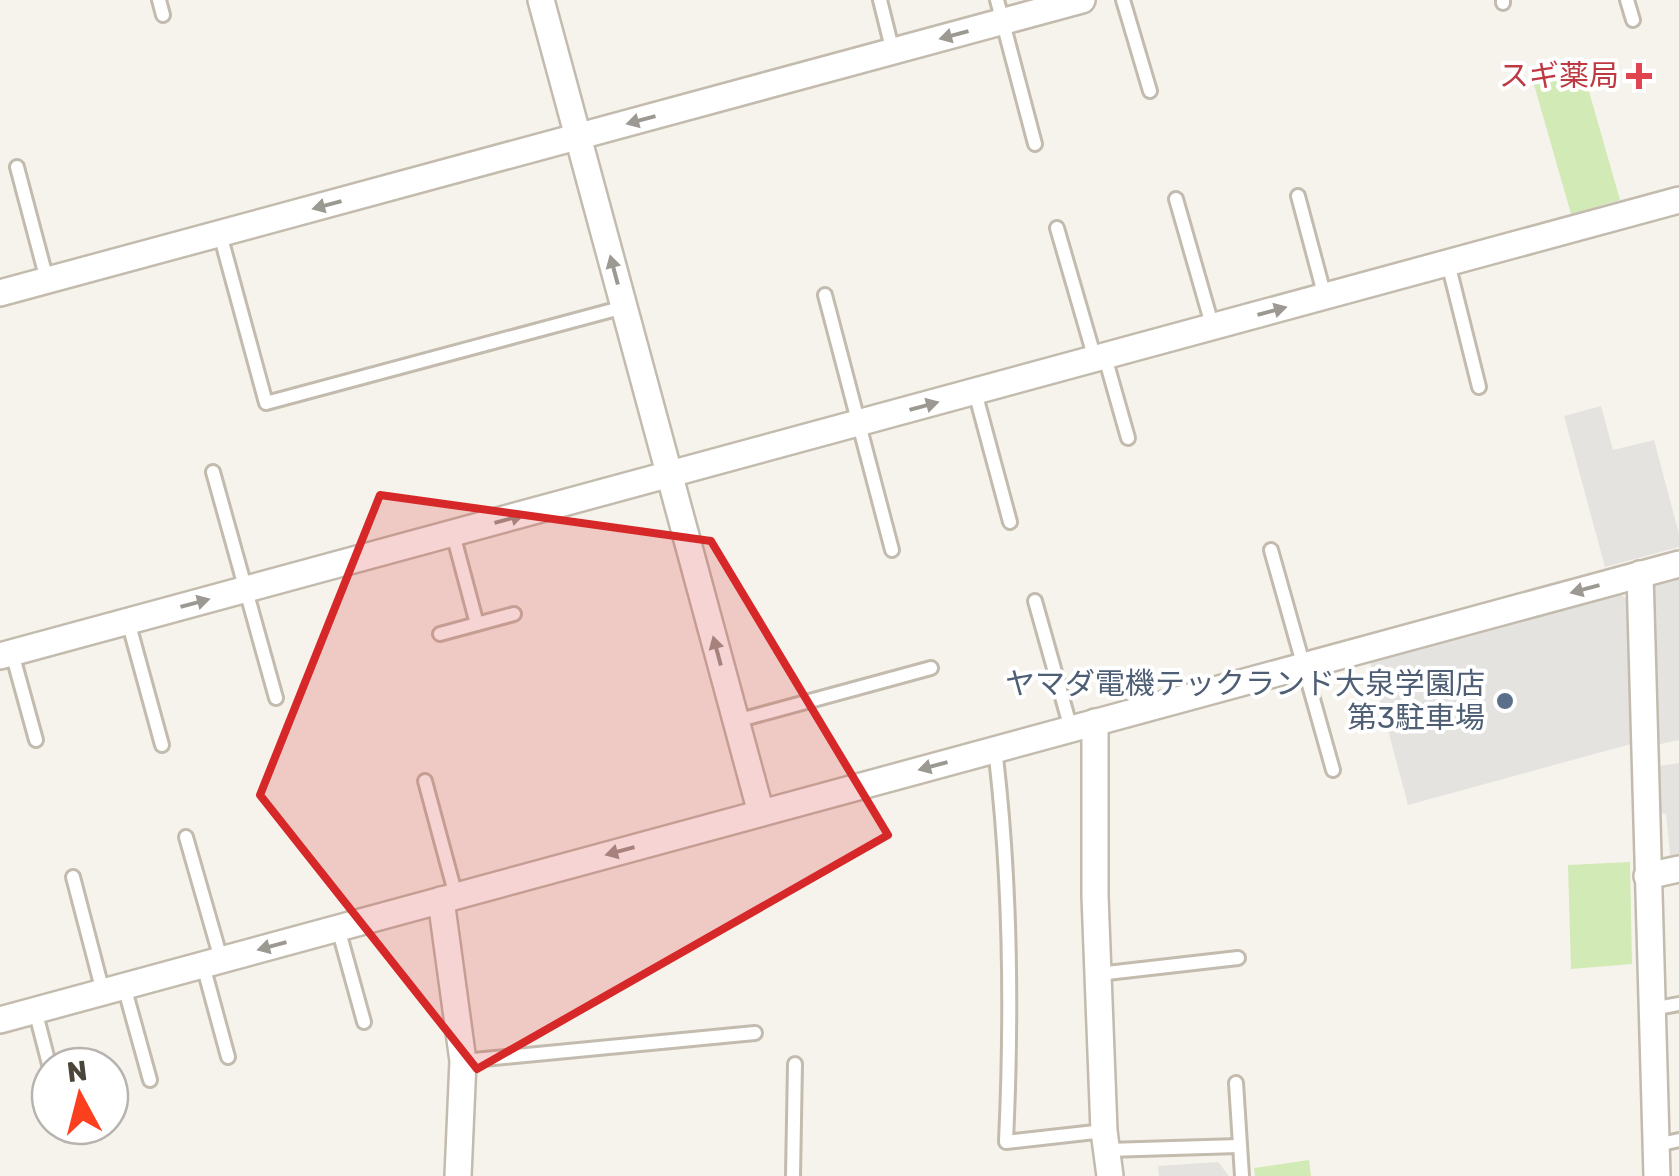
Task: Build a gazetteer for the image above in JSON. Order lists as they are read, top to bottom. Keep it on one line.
{"places":{"health":["スギ薬局"],"other":["ヤマダ電機テックランド大泉学園店 第3駐車場"]},"north":"top"}
